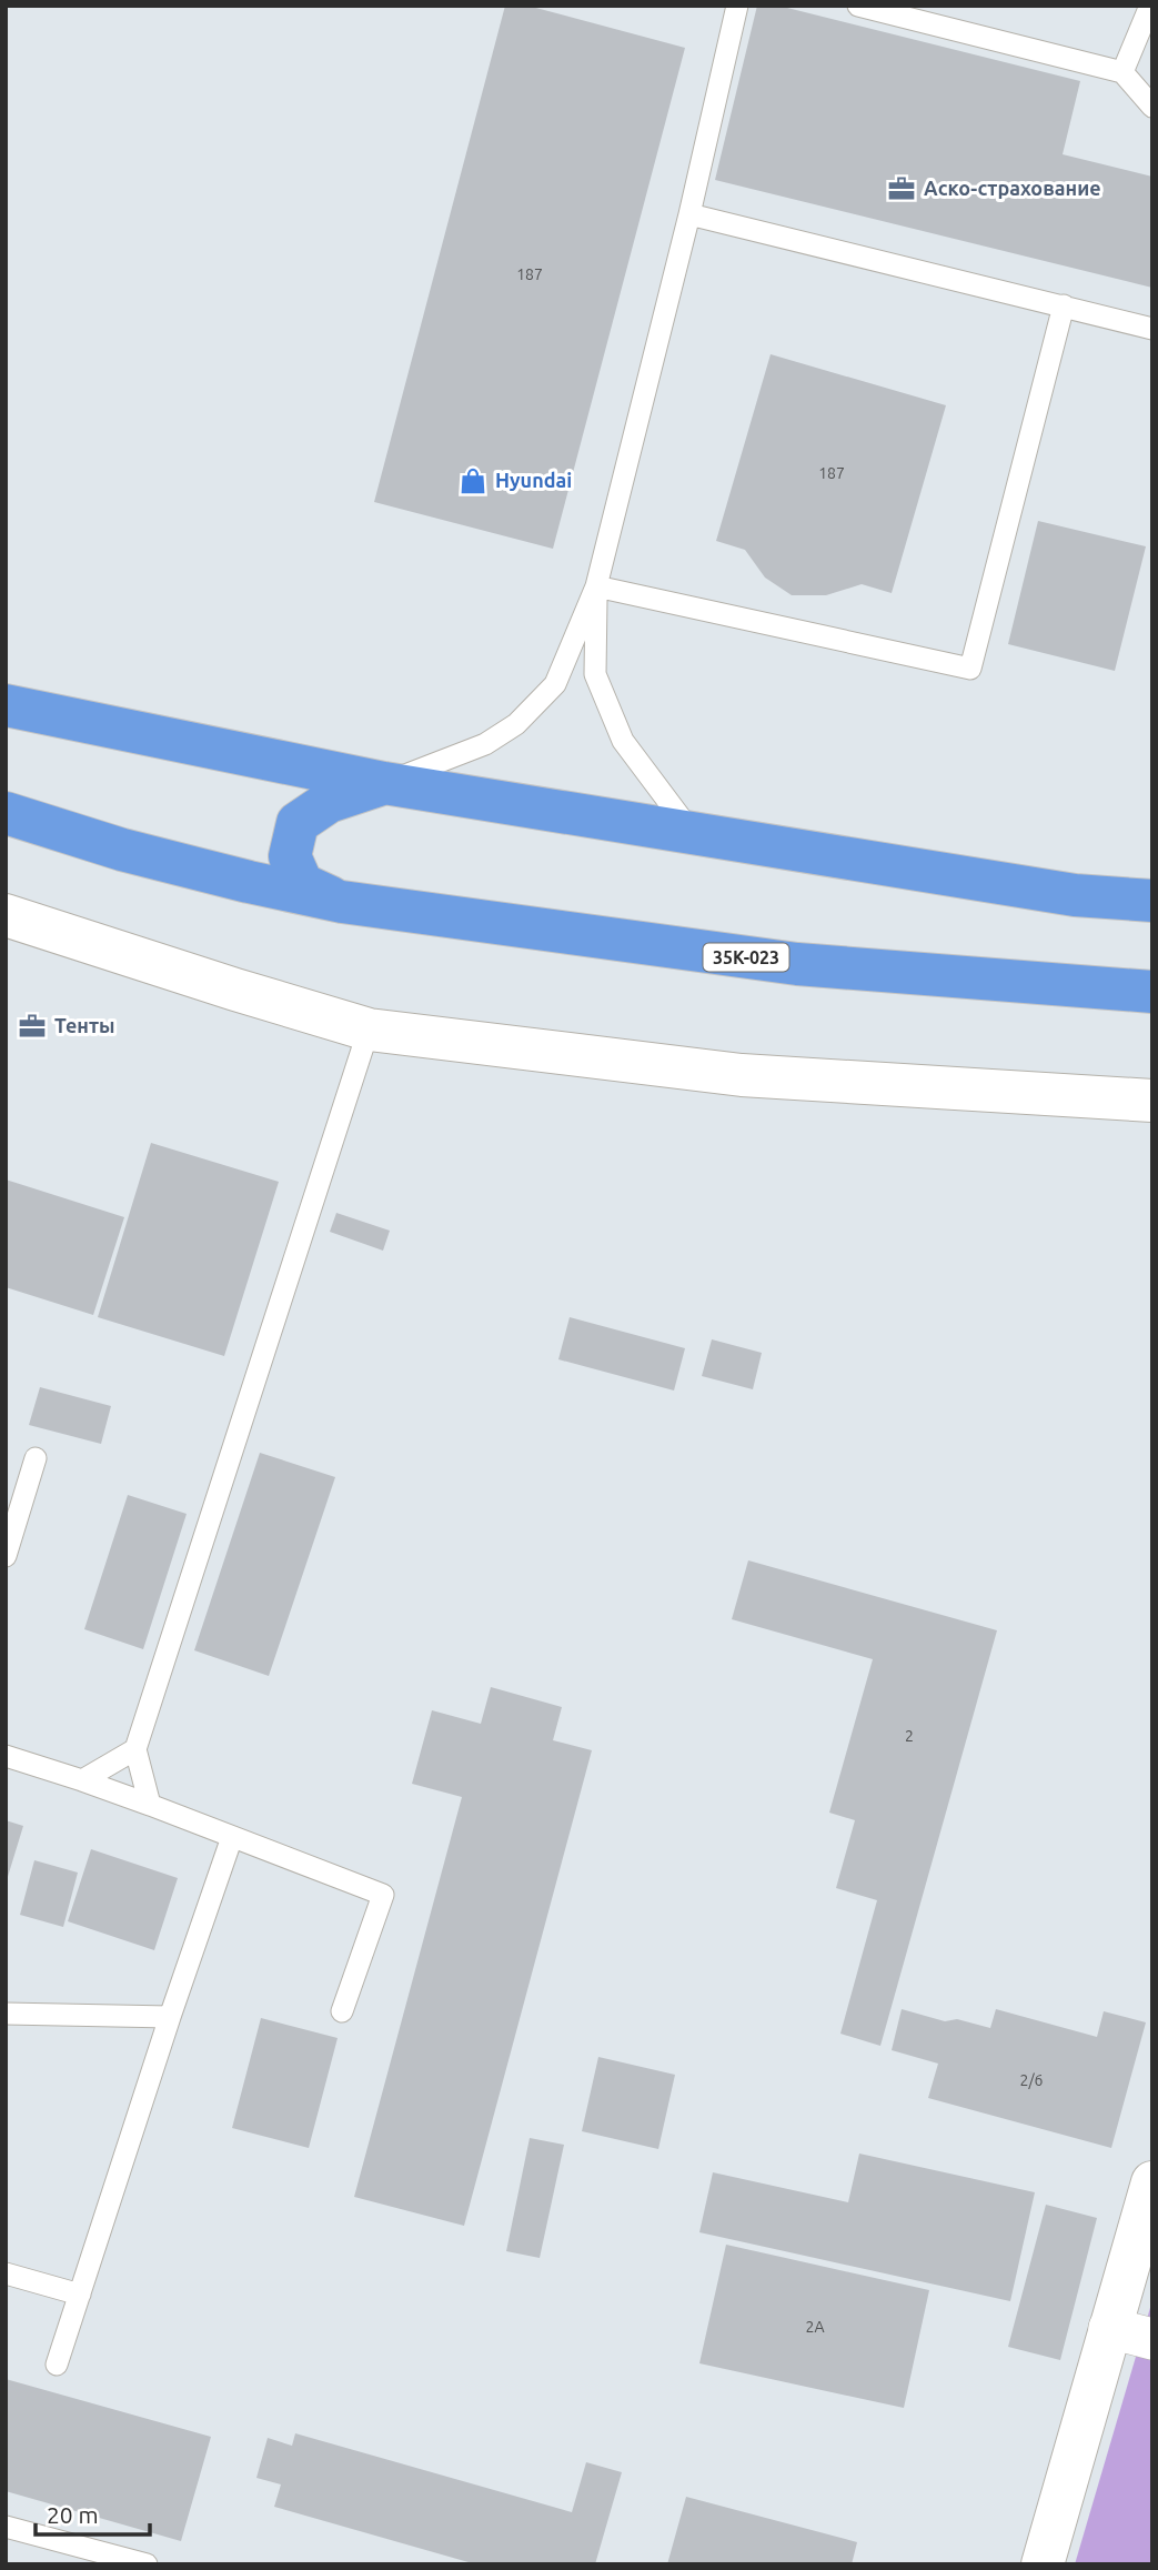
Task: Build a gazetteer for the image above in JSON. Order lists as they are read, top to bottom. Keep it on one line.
{"streets":{"main road":["35К-023"]},"places":{"office":["Аско-страхование","Тенты"],"shop":["Hyundai"]},"house_numbers":["187","187","2","2/6","2А"],"scale_bar":"20 m"}
